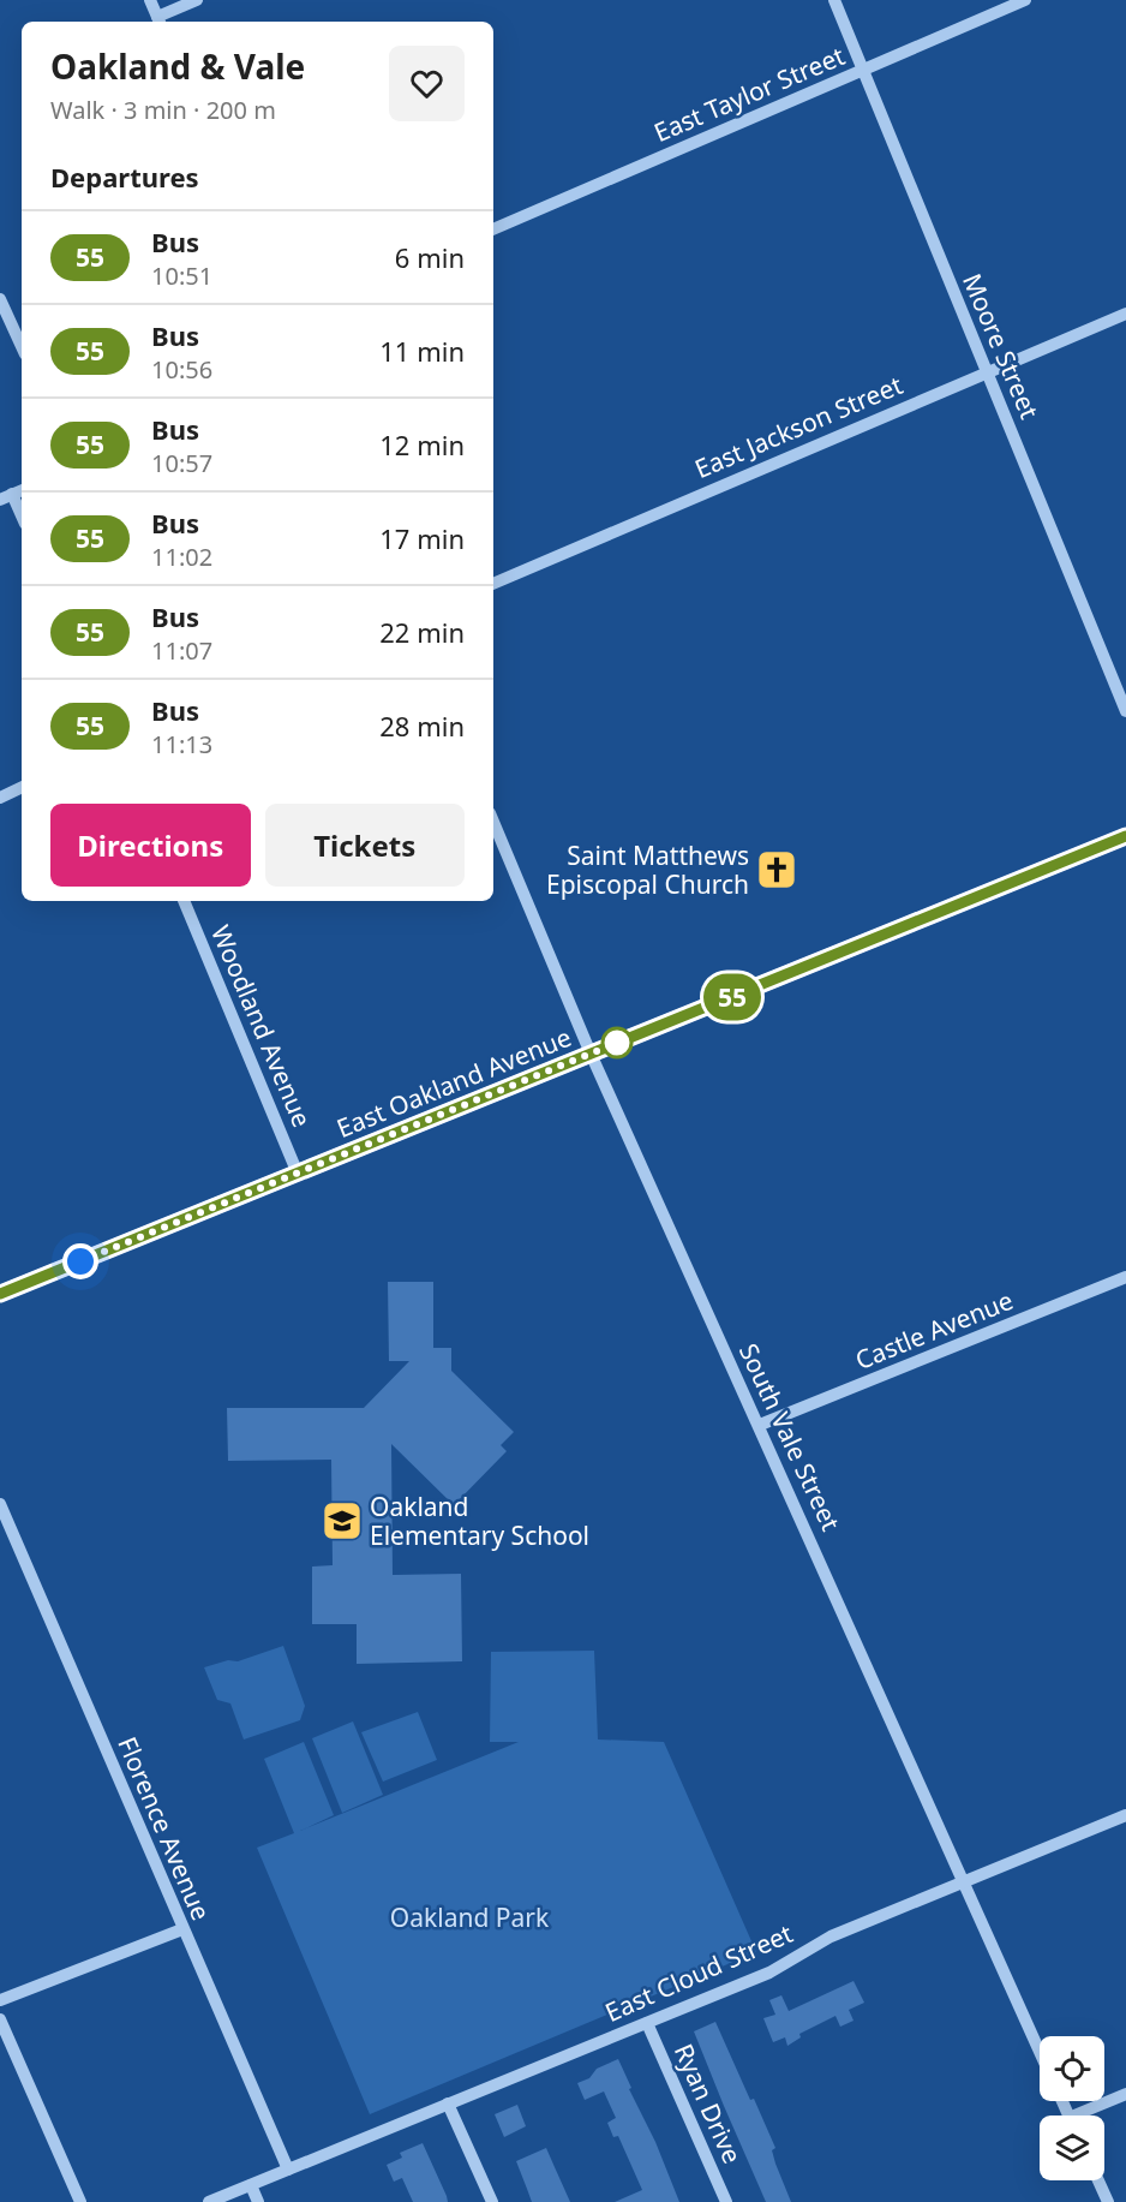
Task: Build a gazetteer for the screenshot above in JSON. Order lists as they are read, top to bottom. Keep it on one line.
{"streets":{"main road":["East Oakland Avenue"],"street":["East Taylor Street","Moore Street","East Jackson Street","Woodland Avenue","Castle Avenue","South Vale Street","Florence Avenue","East Cloud Street","Ryan Drive"]},"crossings":[["East Taylor Street","Moore Street"],["Moore Street","East Jackson Street"],["Woodland Avenue","East Oakland Avenue"],["East Oakland Avenue","South Vale Street"],["Castle Avenue","South Vale Street"],["South Vale Street","East Cloud Street"],["Florence Avenue","East Cloud Street"],["East Cloud Street","Ryan Drive"]],"parks":["Oakland Park"],"places":{"church":["Saint Matthews Episcopal Church"],"school or university":["Oakland Elementary School"]},"lines":["bus line 55"],"page":{"on_map":"55","heading":[["Oakland & Vale","Walk · 3 min · 200 m"],"Departures"],"list":[{"mark":"55","name":"Bus","note":"10:51","value":"6 min"},{"mark":"55","name":"Bus","note":"10:56","value":"11 min"},{"mark":"55","name":"Bus","note":"10:57","value":"12 min"},{"mark":"55","name":"Bus","note":"11:02","value":"17 min"},{"mark":"55","name":"Bus","note":"11:07","value":"22 min"},{"mark":"55","name":"Bus","note":"11:13","value":"28 min"}],"buttons":["Directions","Tickets"]}}
